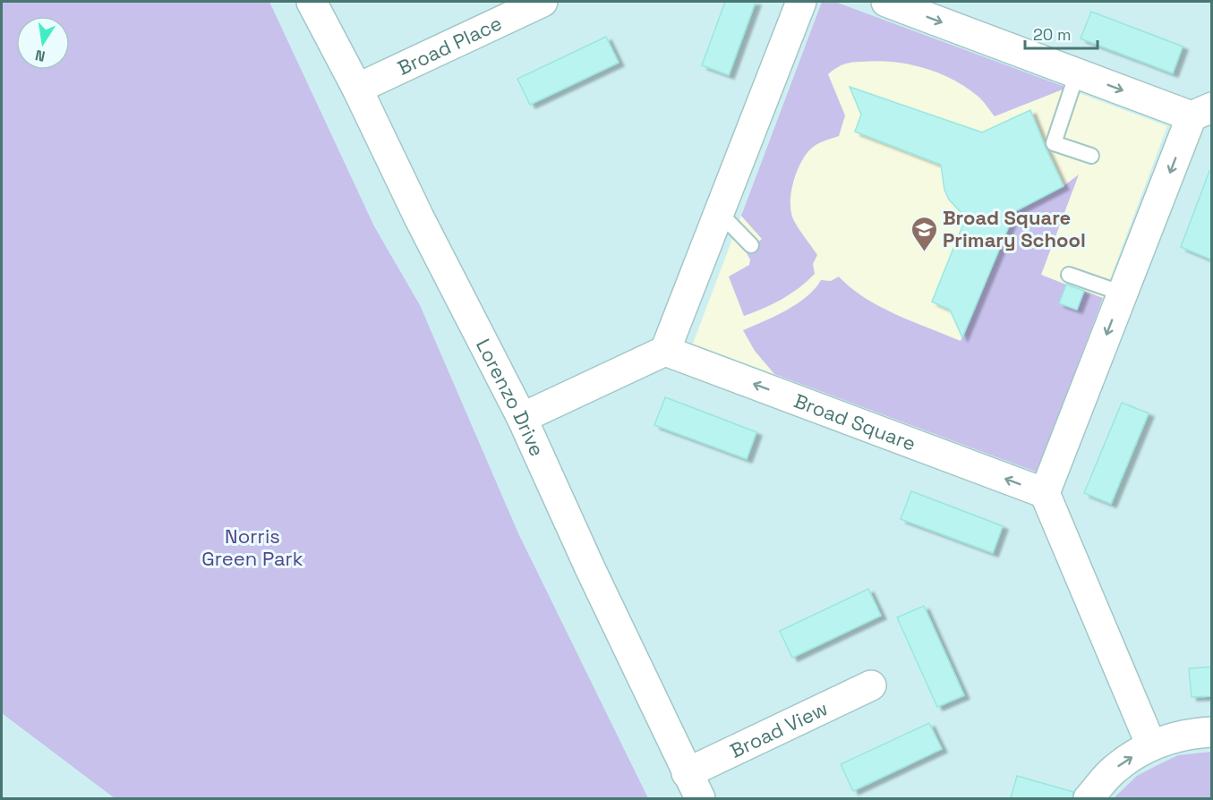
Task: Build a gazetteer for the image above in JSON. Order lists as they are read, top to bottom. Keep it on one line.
{"streets":{"street":["Broad Place","Lorenzo Drive","Broad Square","Broad View"]},"crossings":[["Broad Place","Lorenzo Drive"],["Lorenzo Drive","Broad View"]],"one_way":["Broad Square"],"parks":["Norris Green Park"],"places":{"school or university":["Broad Square Primary School"]},"scale_bar":"20 m","north":"bottom"}
